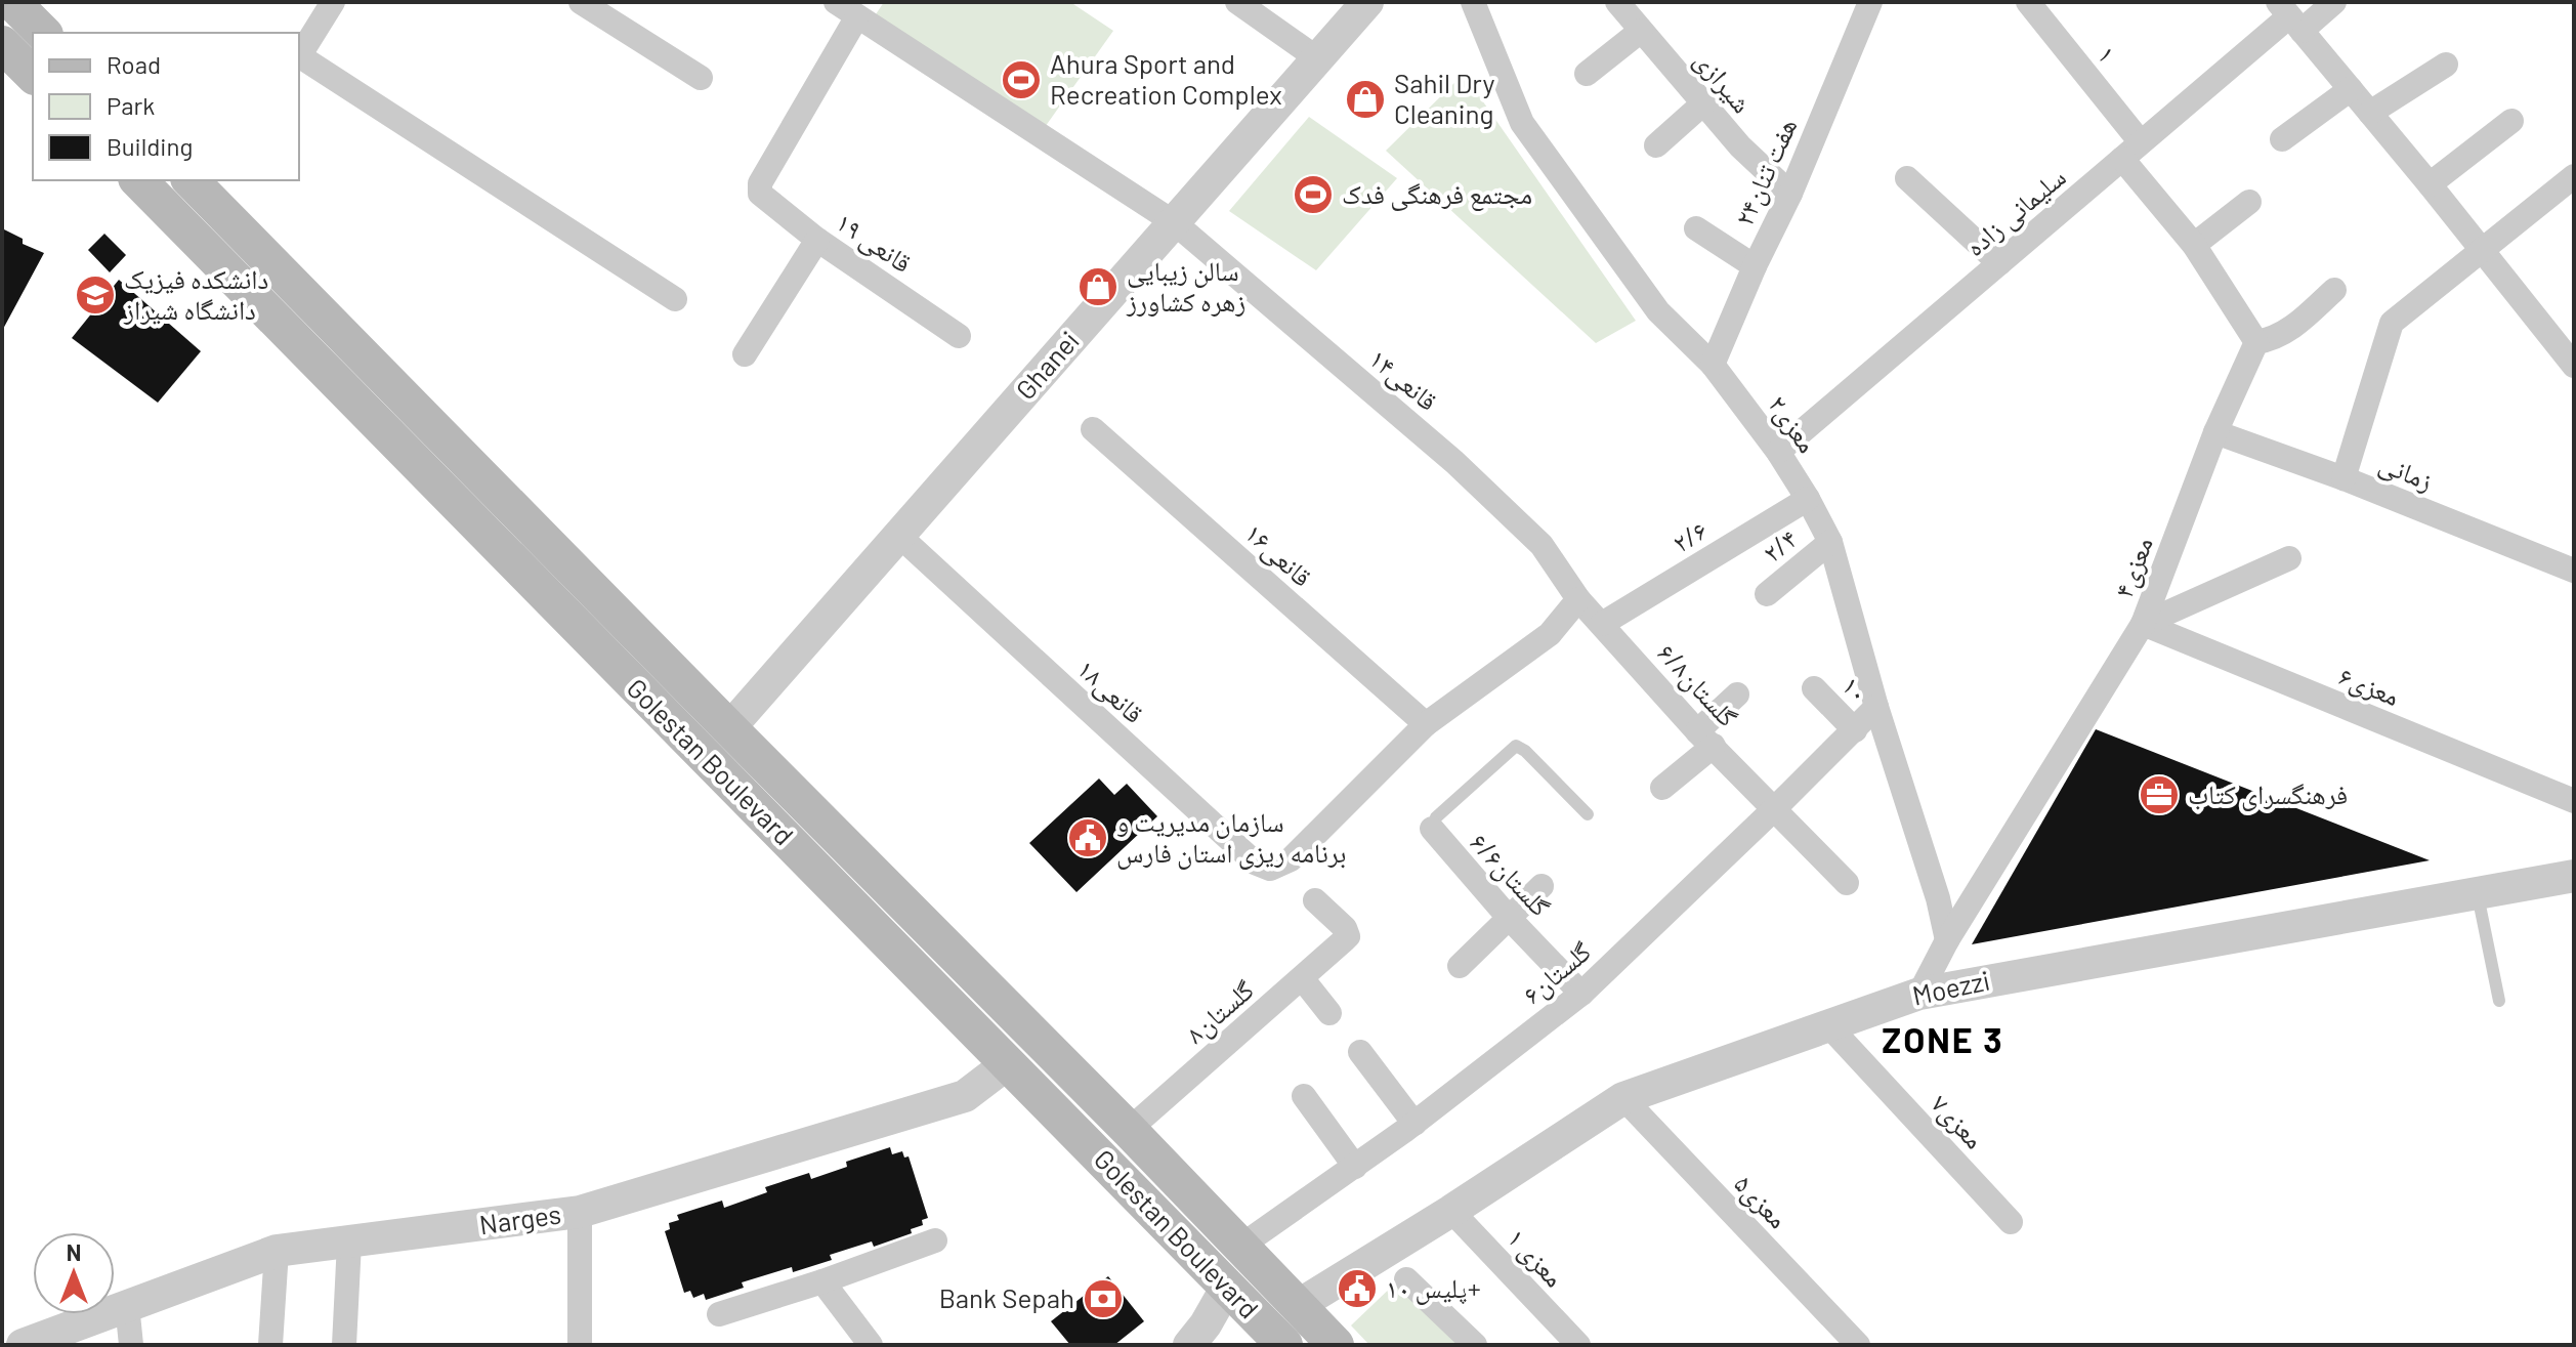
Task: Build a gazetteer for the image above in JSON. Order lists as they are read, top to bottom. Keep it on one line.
{"streets":{"main road":["Golestan Boulevard"],"street":["۱","شیرازی","هفت تنان۲۴","سلیمانی زاده","قانعی ۱۹","Ghanei","۱۴قانعی","۲معزی","زمانی","۲/۶","۲/۴","۱۶قانعی","۴معزی","۶/۸گلستان","۶معزی","۱۰","۱۸قانعی","۶/۶گلستان","گلستان۶","Moezzi","گلستان۸","۷معزی","۵معزی","Narges","معزی ۱"]},"crossings":[["۱","سلیمانی زاده"],["شیرازی","هفت تنان۲۴"],["هفت تنان۲۴","۲معزی"],["سلیمانی زاده","۲معزی"],["قانعی ۱۹","۱۴قانعی"],["Ghanei","۱۴قانعی"],["Ghanei","۱۸قانعی"],["Ghanei","Golestan Boulevard"],["۱۴قانعی","۶/۸گلستان"],["۲معزی","۲/۶"],["۲معزی","۲/۴"],["۲معزی","۴معزی"],["۲معزی","گلستان۶"],["زمانی","۴معزی"],["۲/۶","۶/۸گلستان"],["۱۶قانعی","۱۸قانعی"],["۴معزی","۶معزی"],["۴معزی","Moezzi"],["۶/۸گلستان","گلستان۶"],["۱۰","گلستان۶"],["Golestan Boulevard","گلستان۶"],["Golestan Boulevard","Moezzi"],["Golestan Boulevard","گلستان۸"],["Golestan Boulevard","Narges"],["۶/۶گلستان","گلستان۶"],["Moezzi","۷معزی"],["Moezzi","۵معزی"],["Moezzi","معزی ۱"]],"districts":["ZONE 3"],"places":{"sports":["Ahura Sport and Recreation Complex","مجتمع فرهنگی فدک"],"shop":["Sahil Dry Cleaning","سالن زیبایی زهره کشاورز"],"school or university":["دانشکده فیزیک دانشگاه شیراز"],"office":["فرهنگسرای کتاب"],"public building":["سازمان مدیریت و برنامه ریزی استان فارس","پلیس ۱۰+"],"bank":["Bank Sepah"]},"legend":["Road","Park","Building"],"north":"top"}
